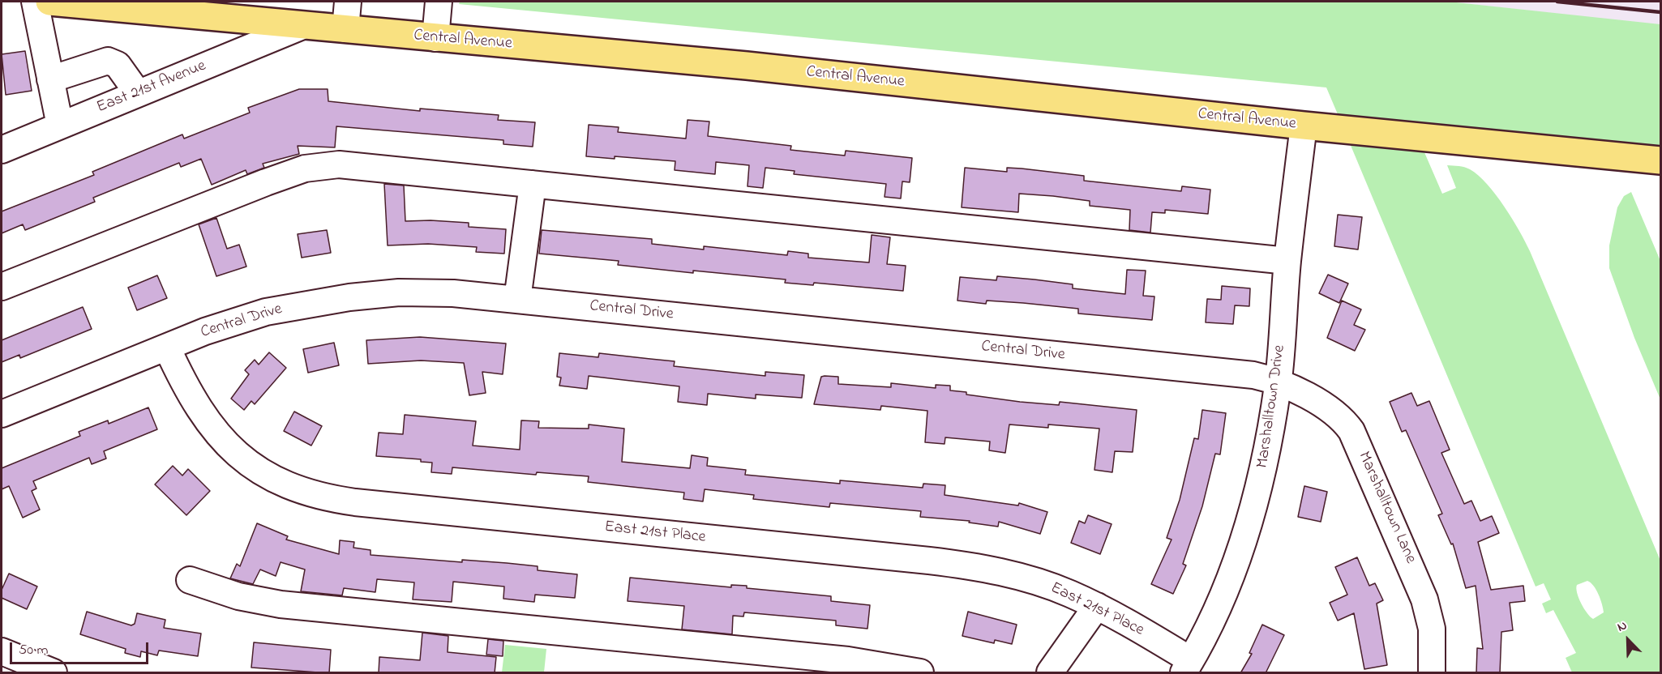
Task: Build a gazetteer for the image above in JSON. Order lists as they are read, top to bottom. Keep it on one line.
{"streets":{"main road":["Central Avenue"],"street":["East 21st Avenue","Central Drive","Marshalltown Drive","Marshalltown Lane","East 21st Place"]},"crossings":[["Central Avenue","East 21st Avenue"],["Central Avenue","Marshalltown Drive"],["Central Drive","Marshalltown Drive"],["Central Drive","Marshalltown Lane"],["Central Drive","East 21st Place"],["Marshalltown Drive","Marshalltown Lane"],["Marshalltown Drive","East 21st Place"]],"scale_bar":"50 m","north":"top left"}
